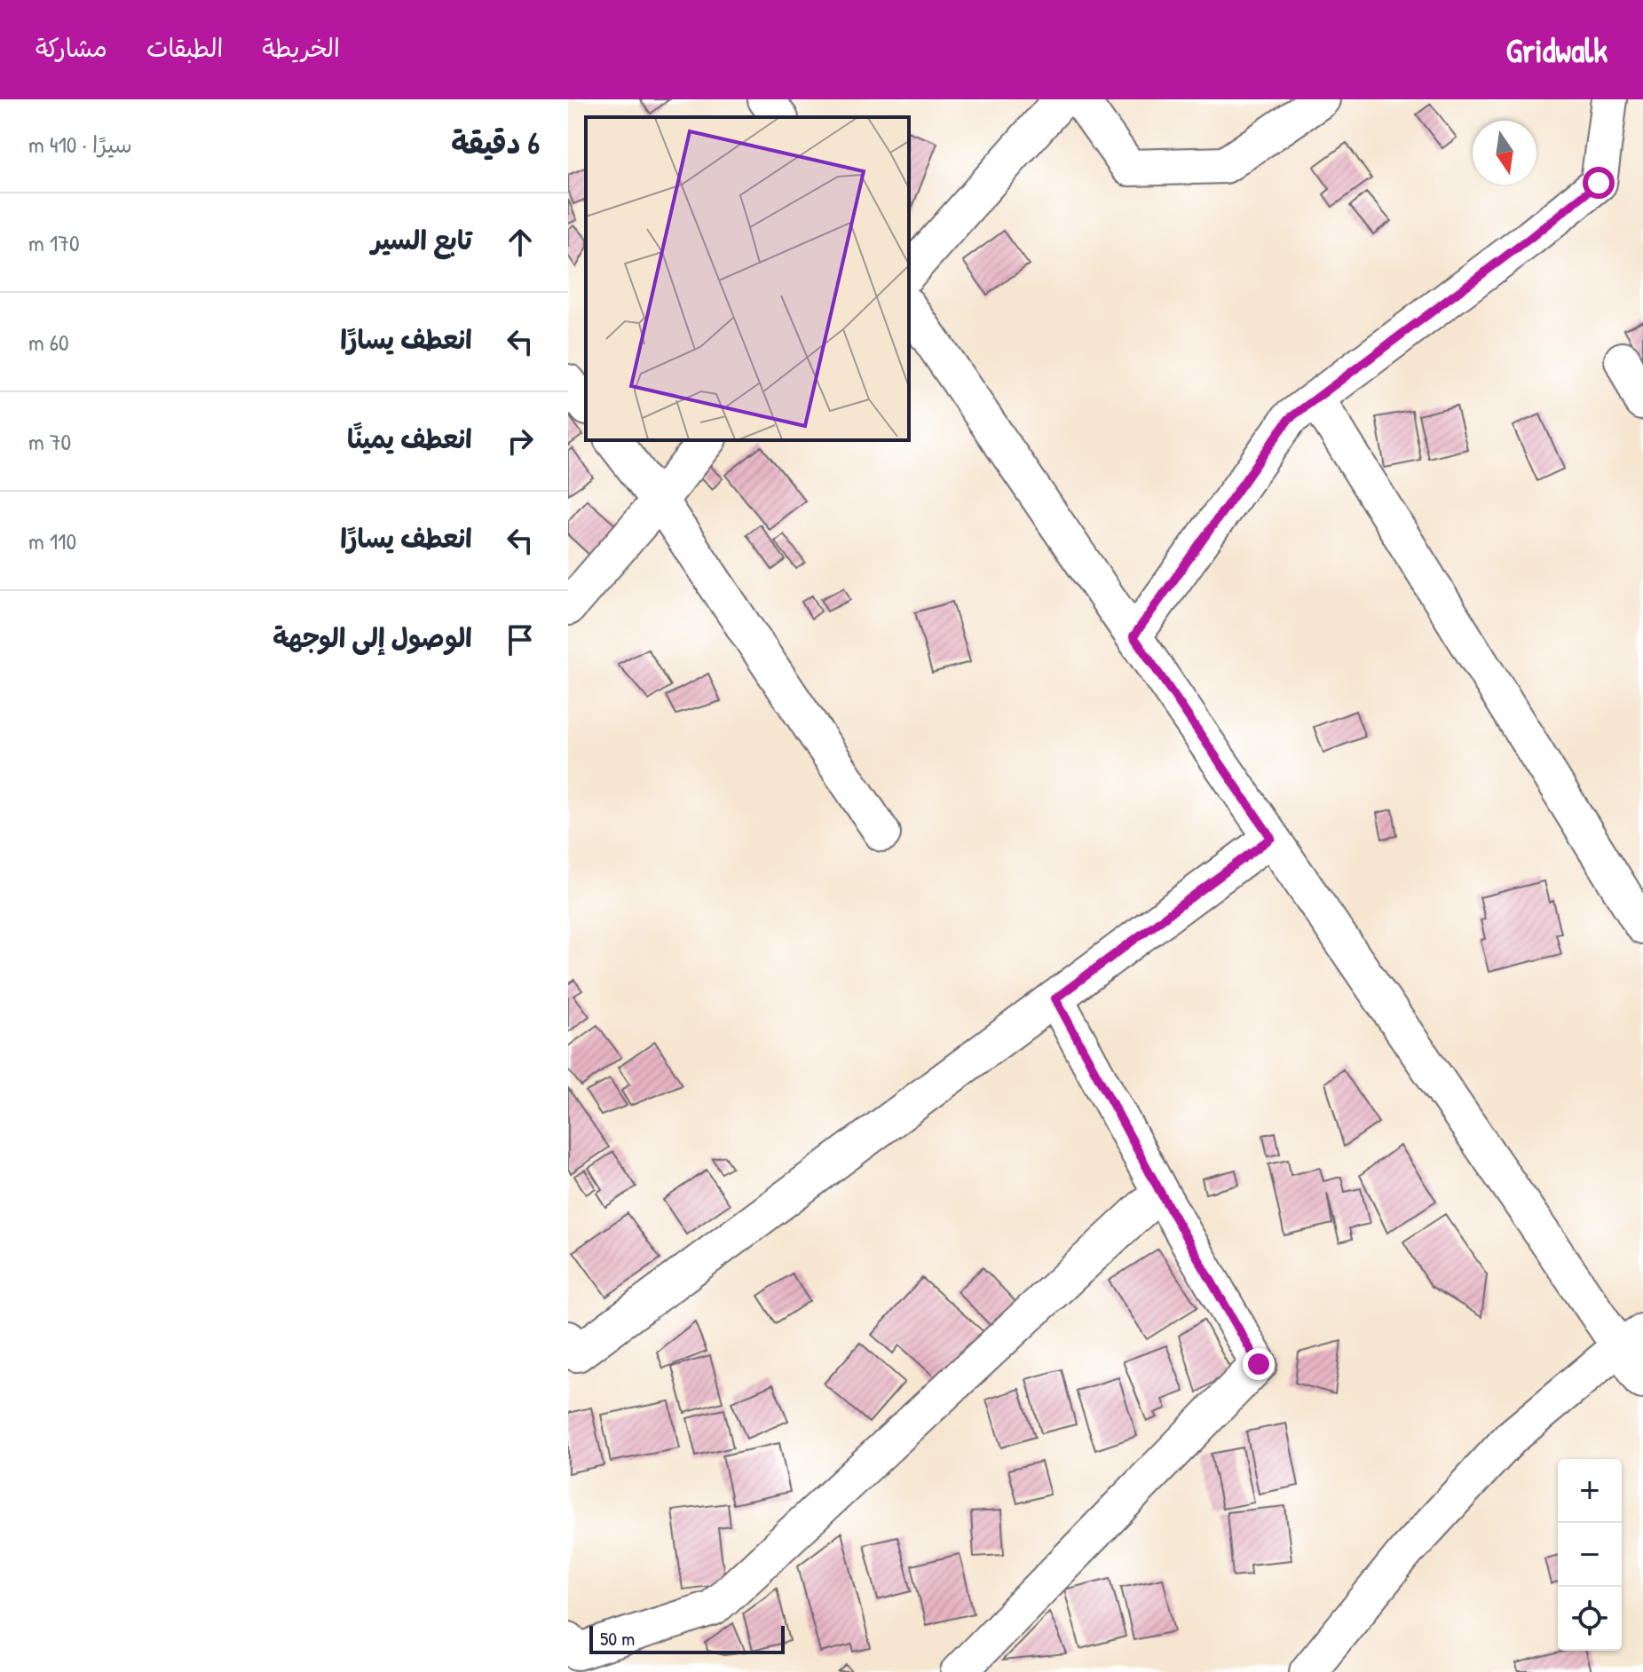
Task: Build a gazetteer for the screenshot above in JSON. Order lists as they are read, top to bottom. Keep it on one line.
{"scale_bar":"50 m","north":"bottom","page":{"header":"Gridwalk","nav":["الخريطة","الطبقات","مشاركة"],"heading":["6 دقيقة","سيرًا · 410 m"],"list":[["تابع السير","170 m"],["انعطف يسارًا","60 m"],["انعطف يمينًا","70 m"],["انعطف يسارًا","110 m"],"الوصول إلى الوجهة"],"map_buttons":["+","−"],"scale":"50 m"}}
